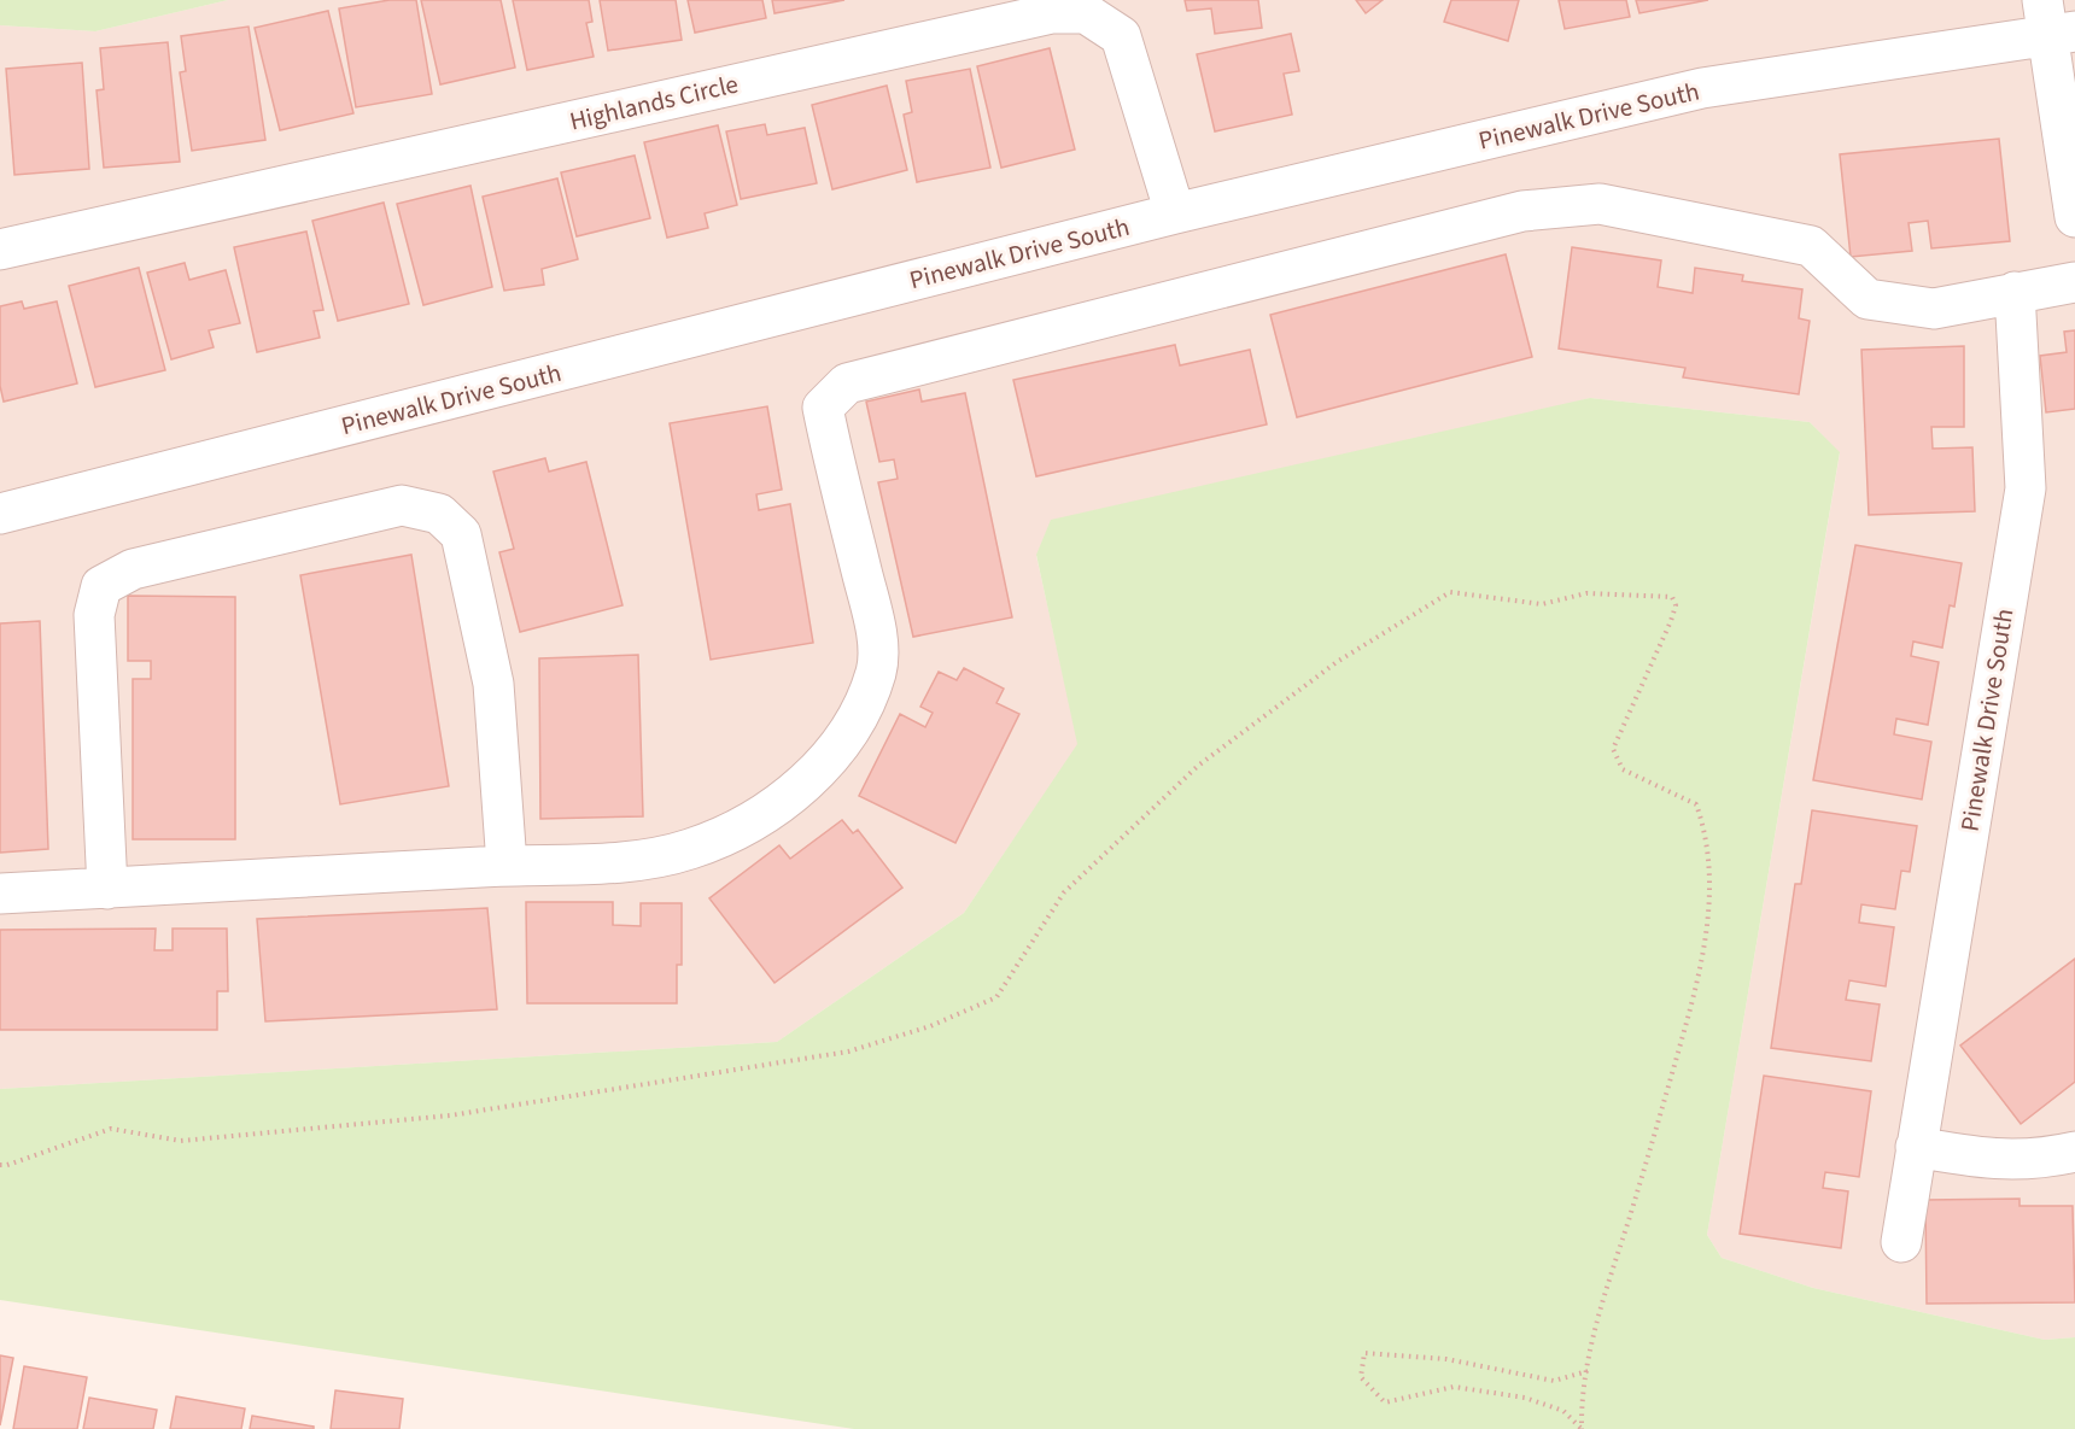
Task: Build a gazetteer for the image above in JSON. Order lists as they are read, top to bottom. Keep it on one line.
{"streets":{"street":["Highlands Circle","Pinewalk Drive South"]},"crossings":[["Highlands Circle","Pinewalk Drive South"]]}
